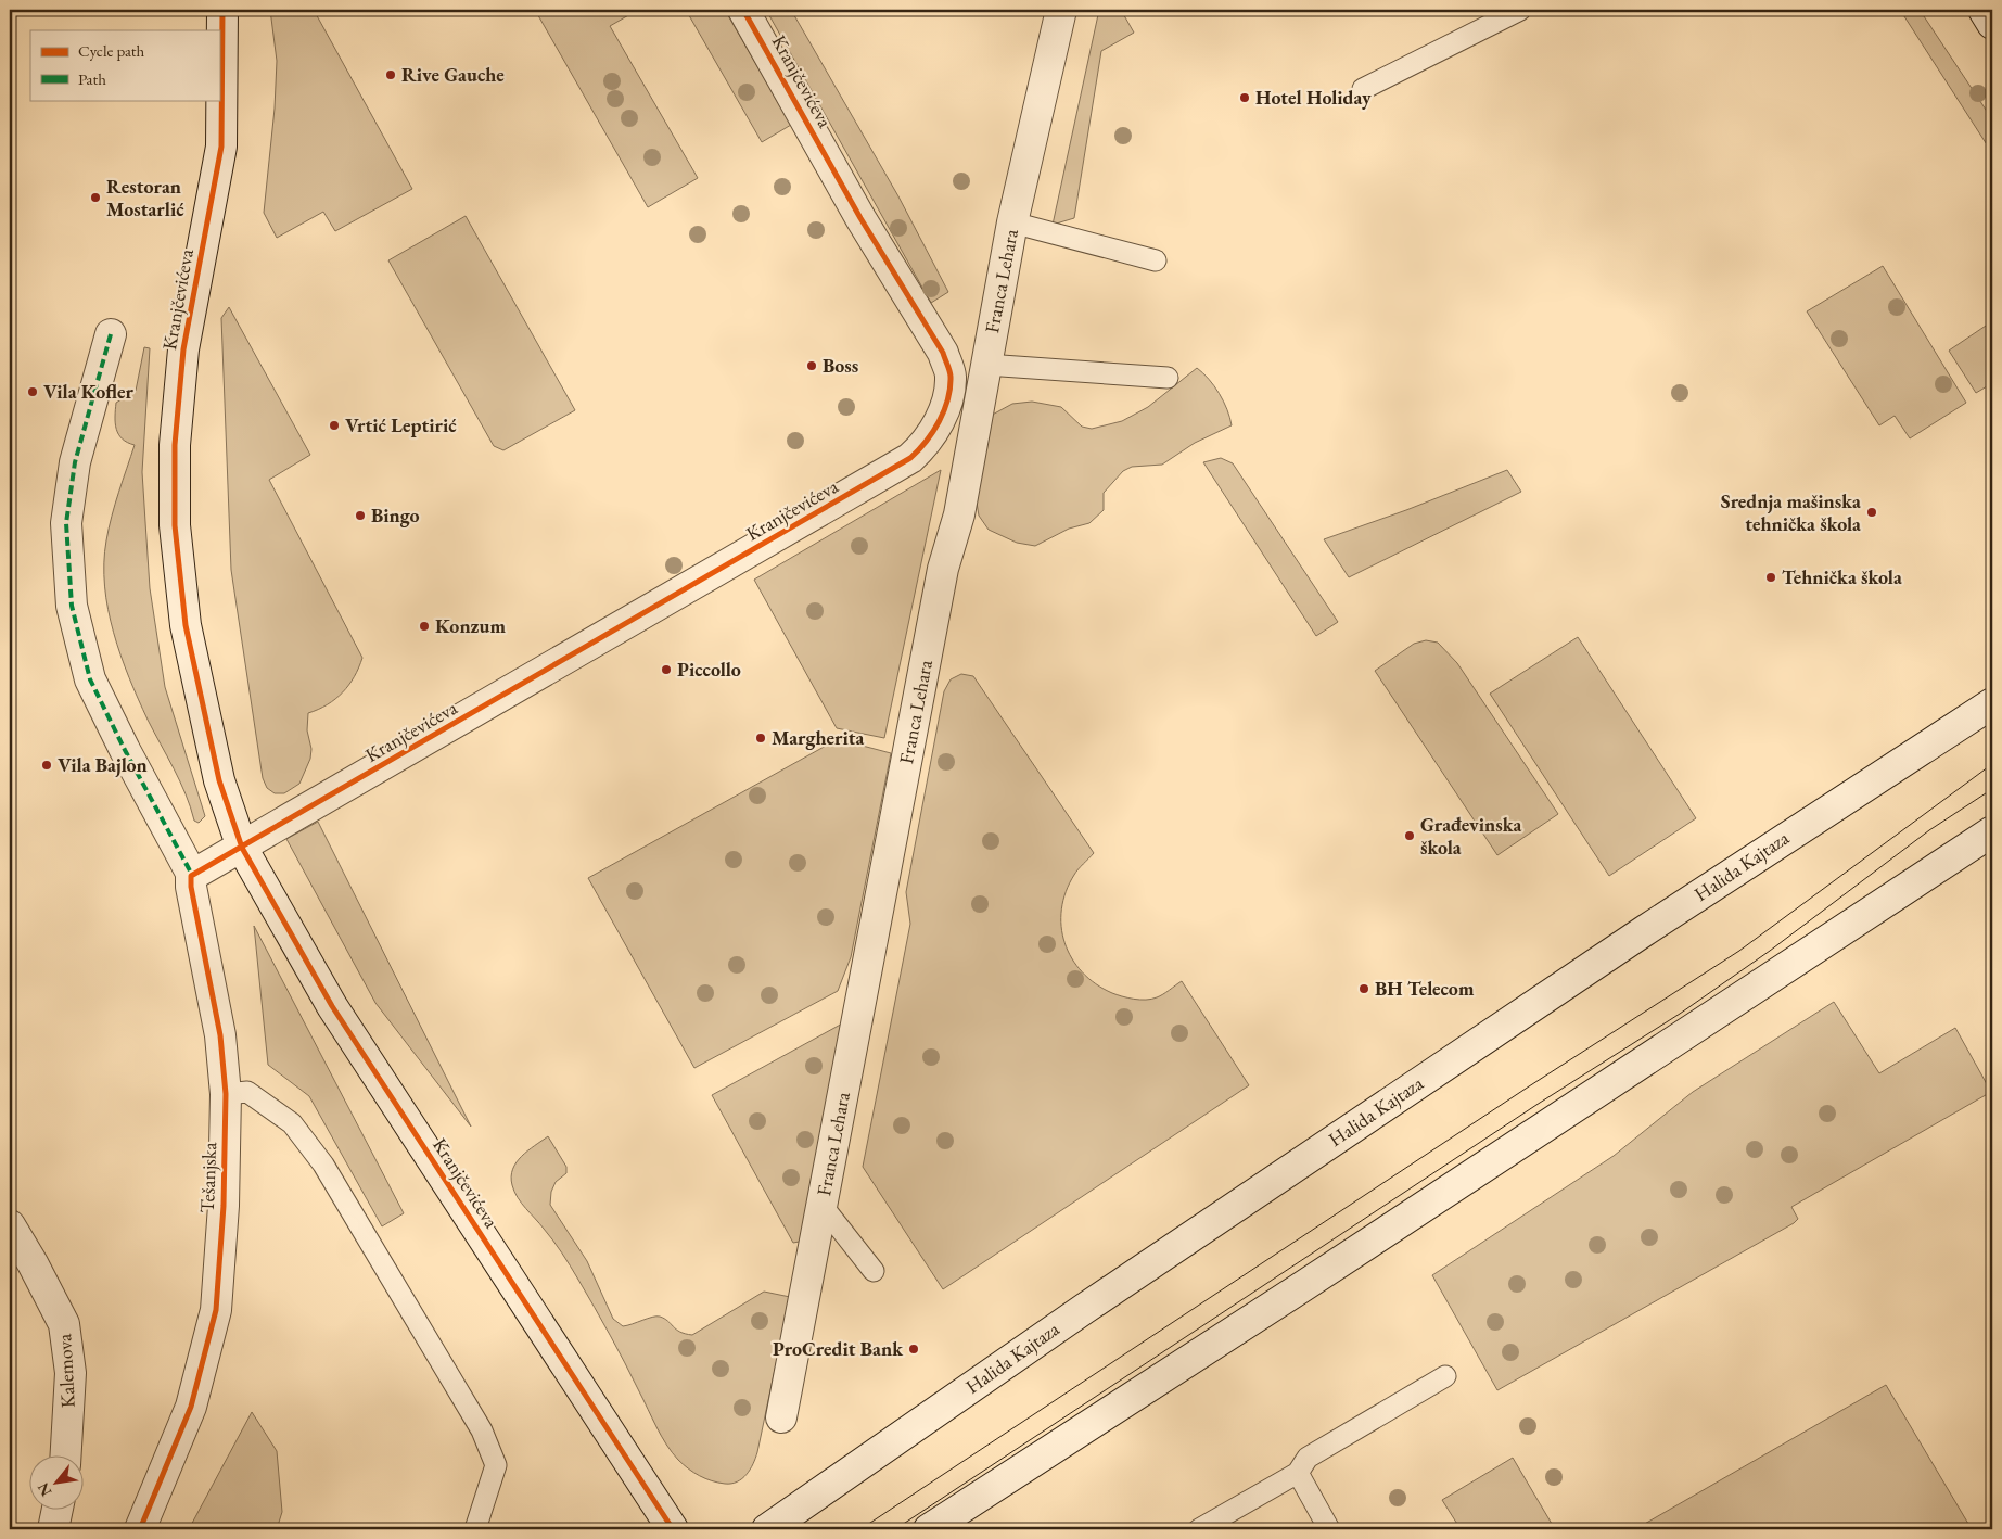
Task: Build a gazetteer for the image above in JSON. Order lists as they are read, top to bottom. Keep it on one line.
{"streets":{"street":["Kranjčevićeva","Franca Lehara","Halida Kajtaza","Tešanjska","Kalemova"]},"places":["Rive Gauche","Hotel Holiday","Restoran Mostarlić","Boss","Vila Kofler","Vrtić Leptirić","Srednja mašinska tehnička škola","Bingo","Tehnička škola","Konzum","Piccollo","Margherita","Vila Bajlon","Građevinska škola","BH Telecom","ProCredit Bank"],"legend":["Cycle path","Path"],"north":"bottom left"}
